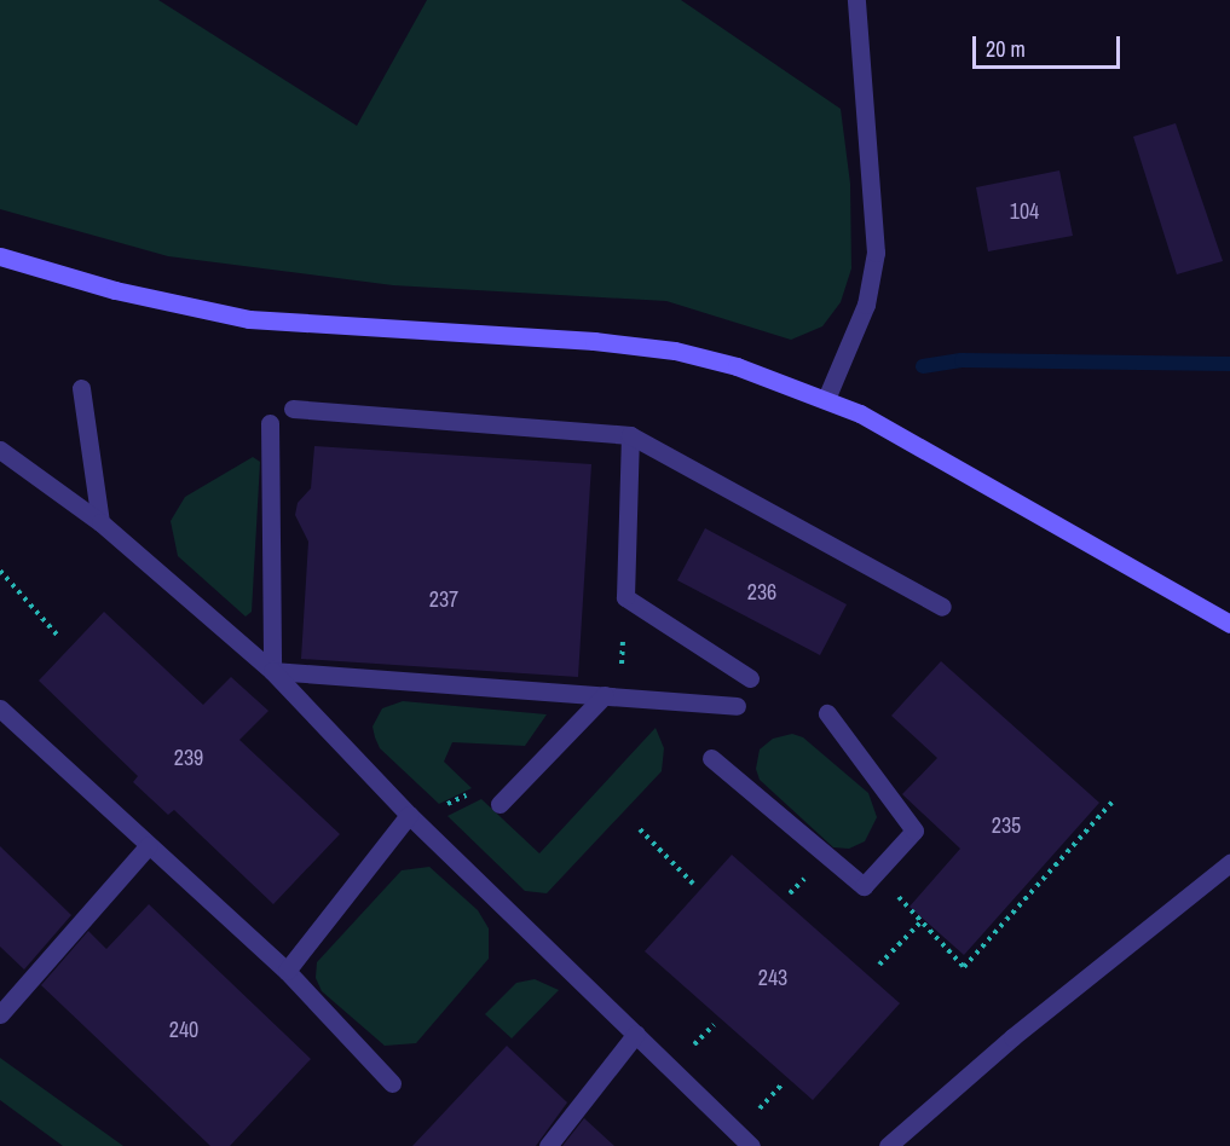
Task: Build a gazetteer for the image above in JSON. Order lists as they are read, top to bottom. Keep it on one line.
{"house_numbers":["104","236","237","239","235","243","240"],"scale_bar":"20 m"}
